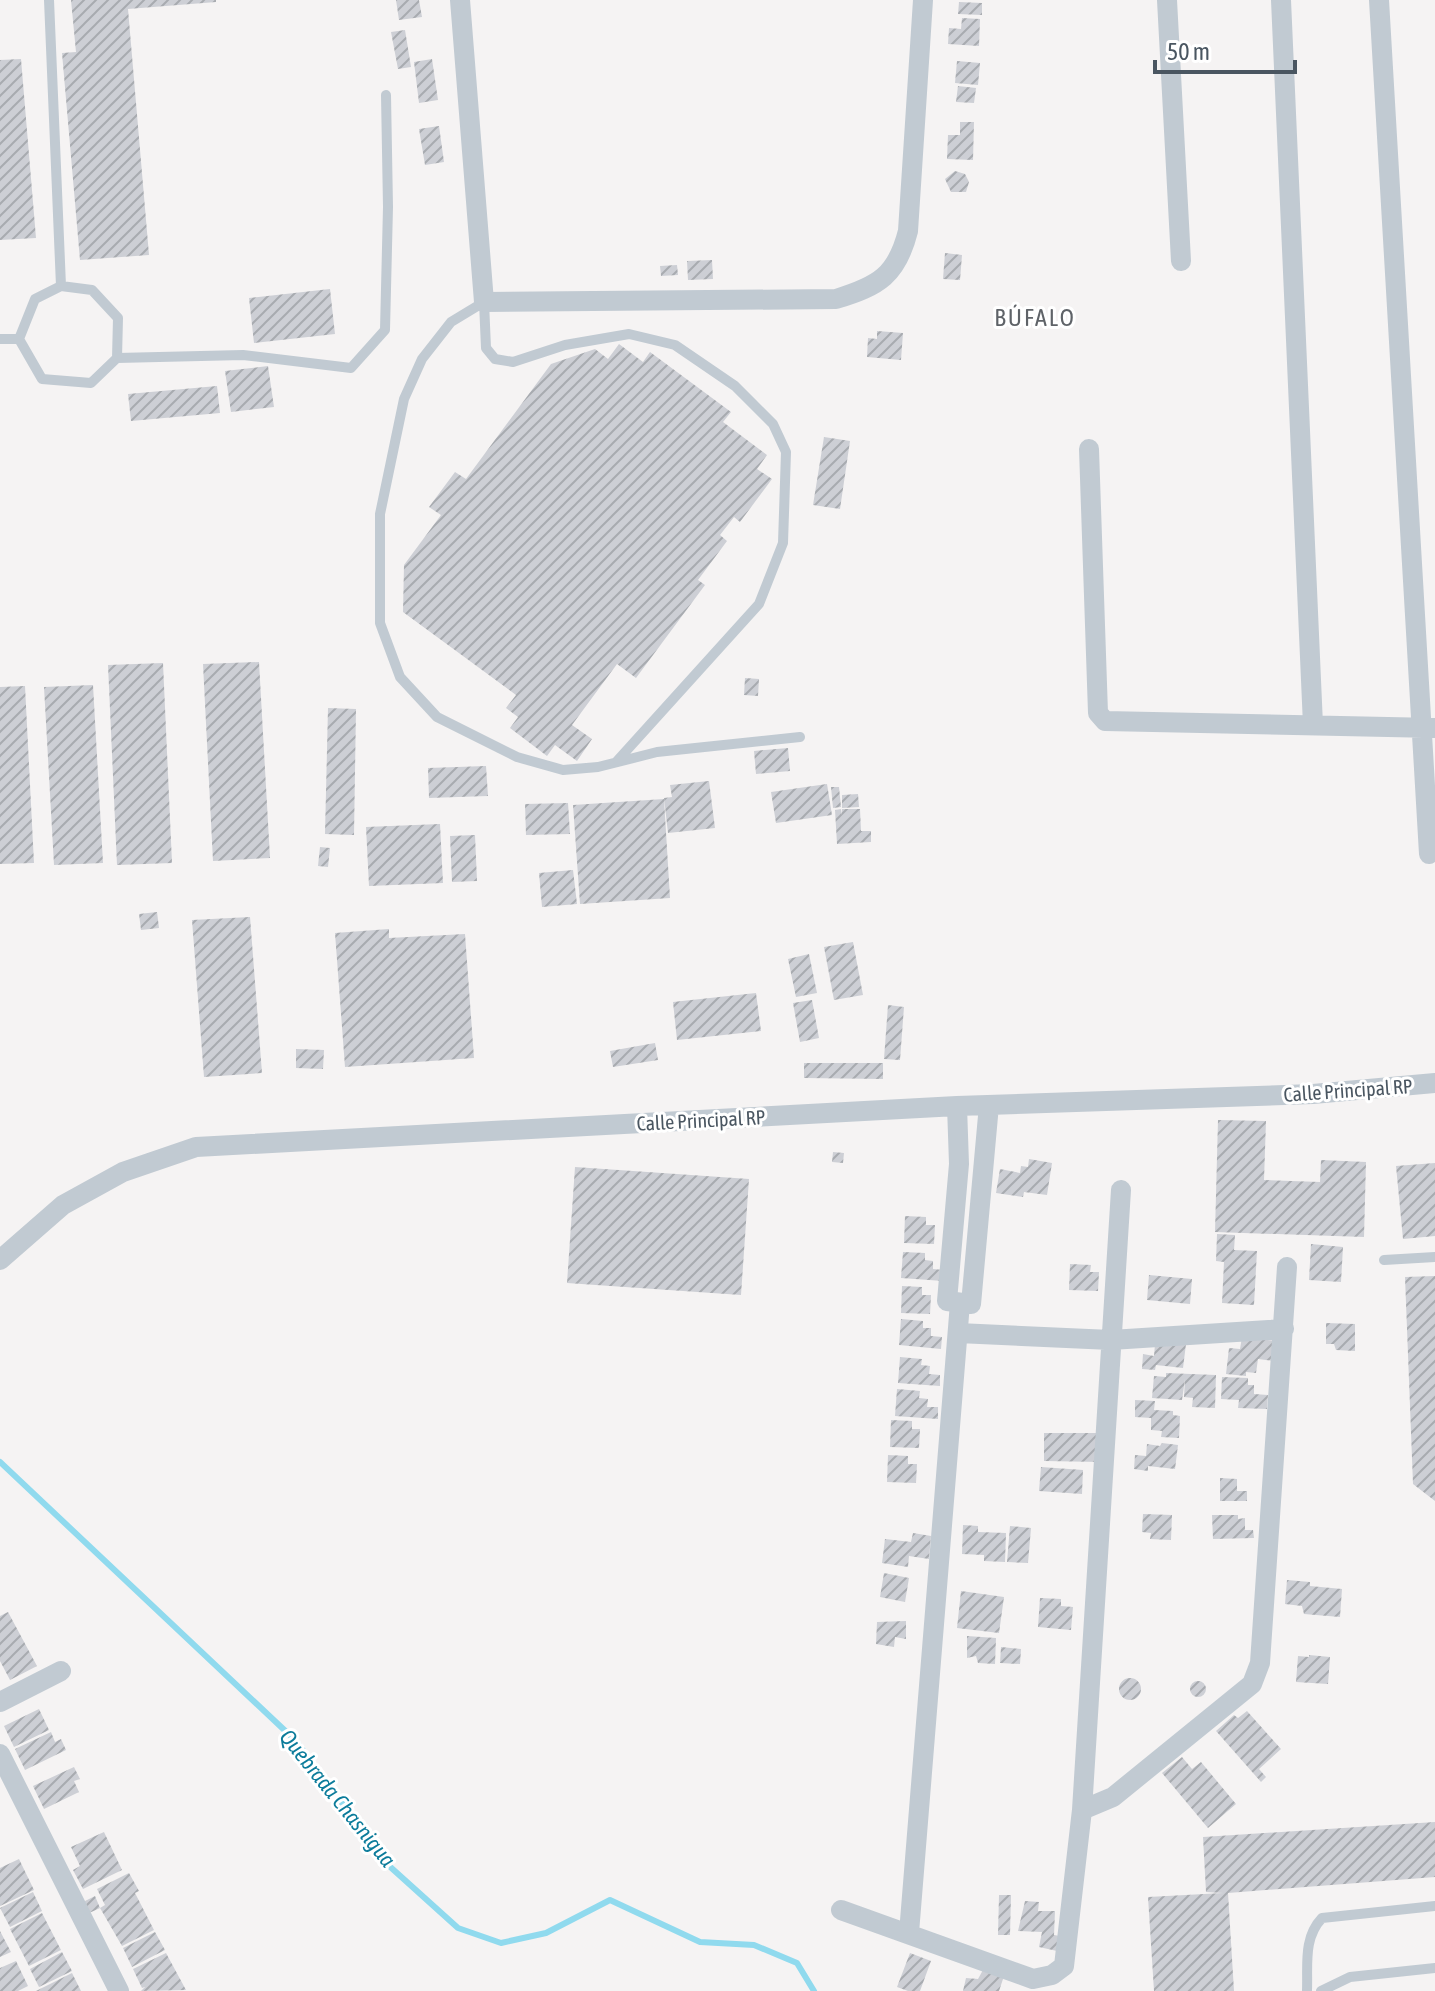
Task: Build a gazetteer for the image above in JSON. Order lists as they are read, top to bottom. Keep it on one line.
{"streets":{"street":["Calle Principal RP"]},"districts":["BÚFALO"],"water":["Quebrada Chasnigua"],"scale_bar":"50 m"}
